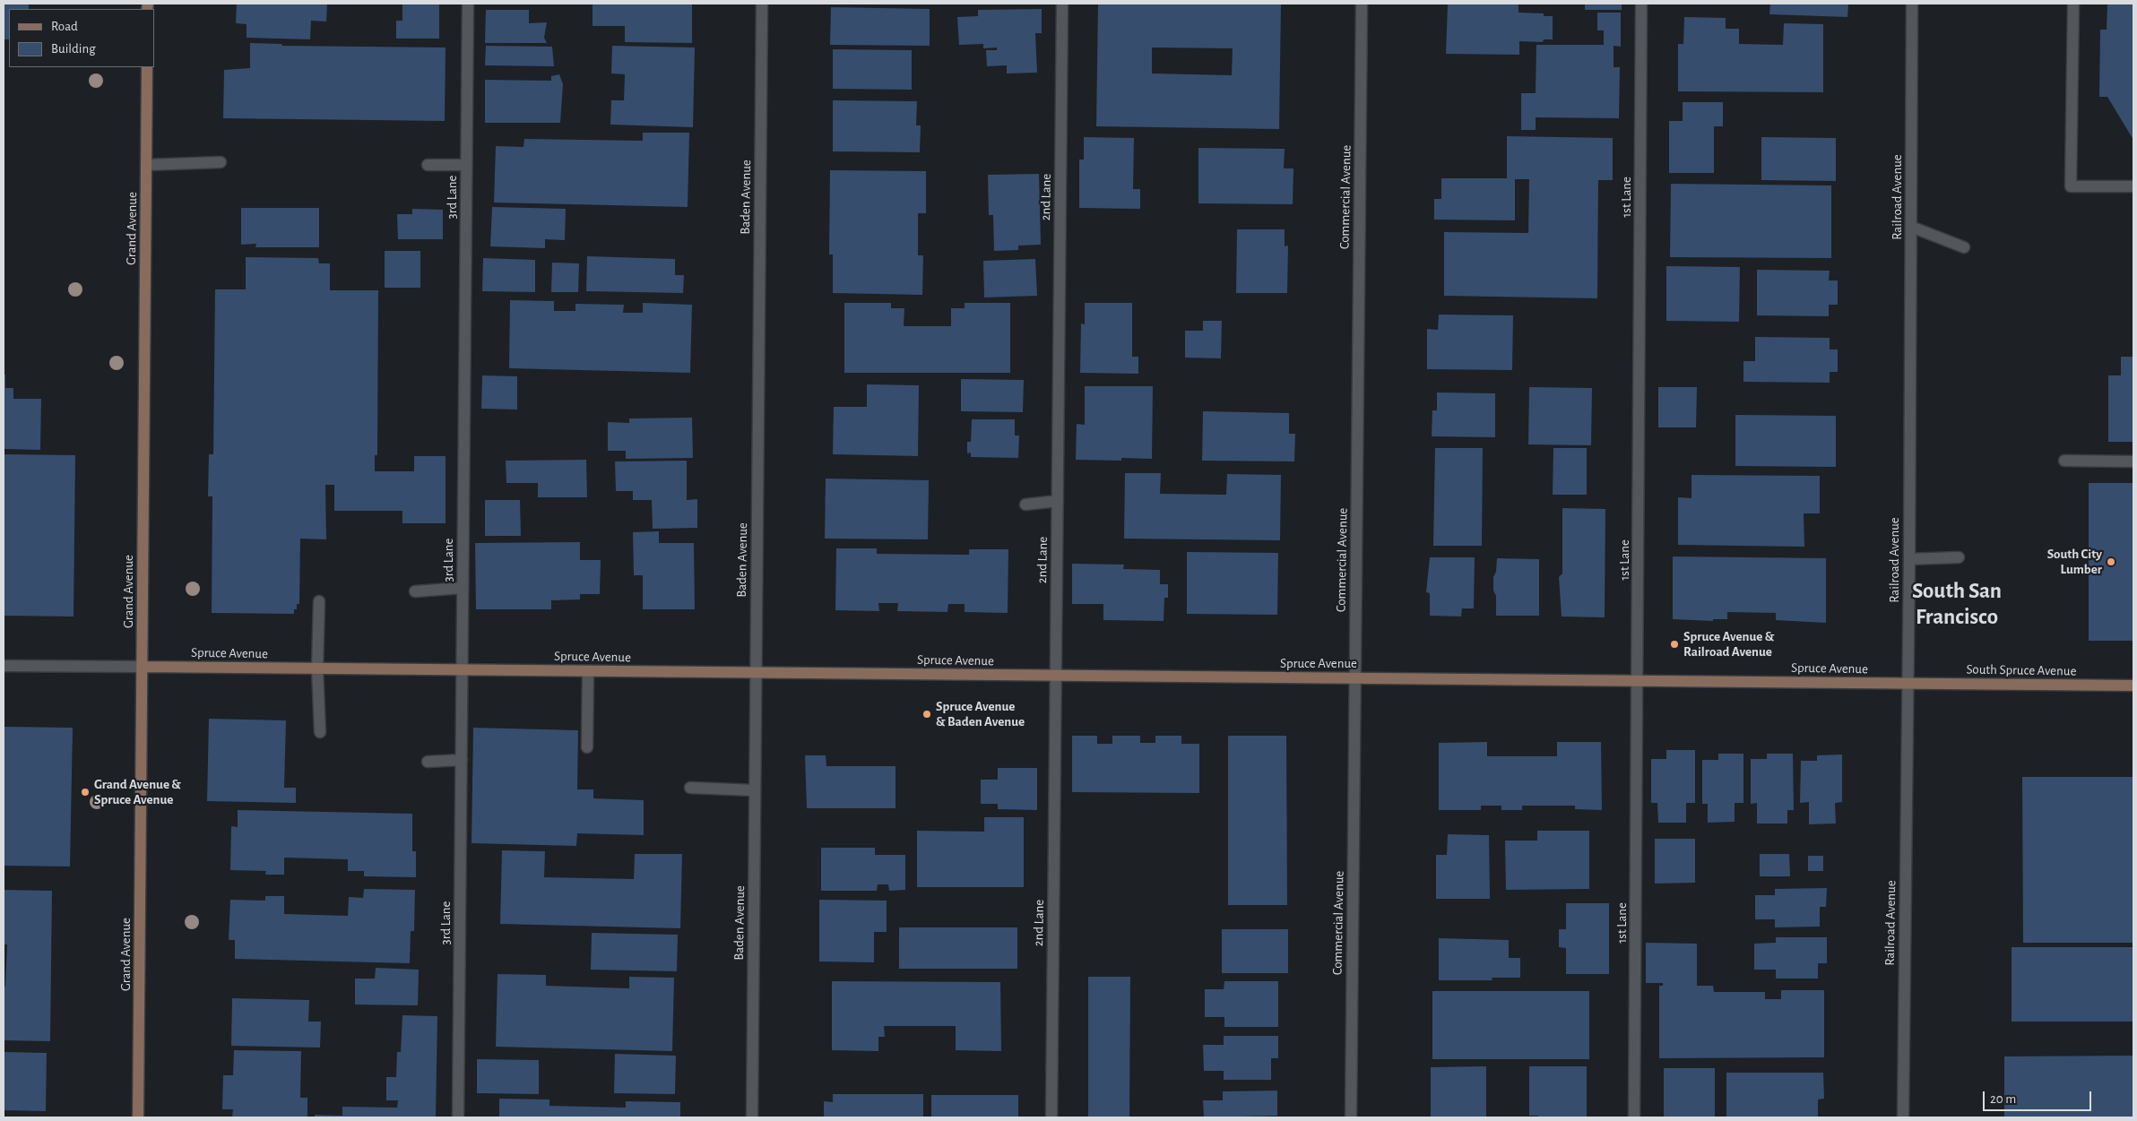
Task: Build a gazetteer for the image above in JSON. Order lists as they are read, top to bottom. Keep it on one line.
{"streets":{"main road":["Grand Avenue","Spruce Avenue","South Spruce Avenue"],"street":["3rd Lane","Baden Avenue","2nd Lane","Commercial Avenue","1st Lane","Railroad Avenue"]},"crossings":[["3rd Lane","Spruce Avenue"],["Baden Avenue","Spruce Avenue"],["2nd Lane","Spruce Avenue"],["Commercial Avenue","Spruce Avenue"],["1st Lane","Spruce Avenue"],["Railroad Avenue","Spruce Avenue"],["Railroad Avenue","South Spruce Avenue"],["Grand Avenue","Spruce Avenue"],["Spruce Avenue","South Spruce Avenue"]],"districts":["South San Francisco"],"places":["South City Lumber","Spruce Avenue & Railroad Avenue","Spruce Avenue & Baden Avenue","Grand Avenue & Spruce Avenue"],"legend":["Road","Building"],"scale_bar":"20 m"}
